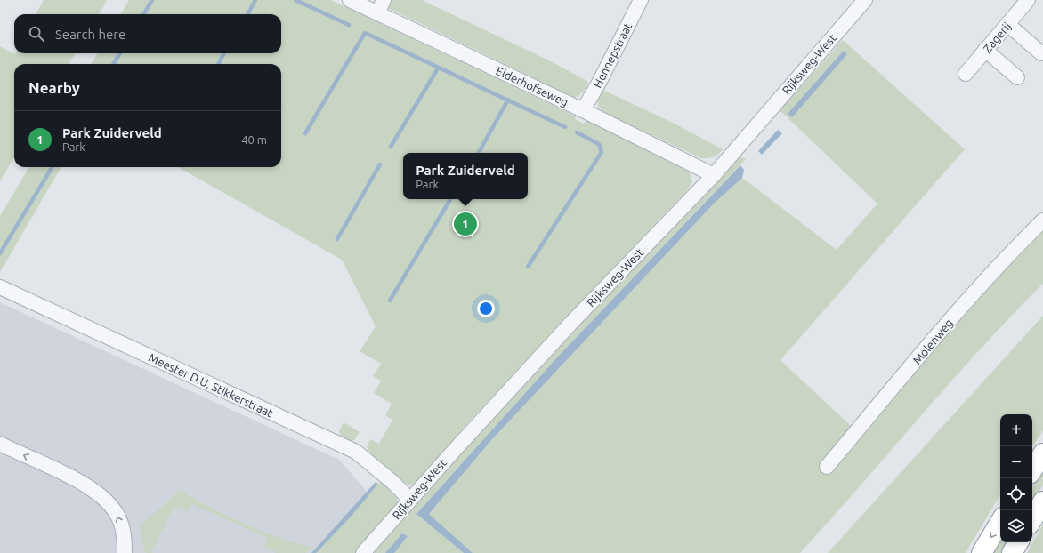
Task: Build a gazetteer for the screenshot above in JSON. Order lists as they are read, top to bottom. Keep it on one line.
{"streets":{"street":["Zagerij","Hennepstraat","Rijksweg-West","Elderhofseweg","Molenweg","Meester D.U. Stikkerstraat"]},"crossings":[["Hennepstraat","Elderhofseweg"],["Rijksweg-West","Elderhofseweg"],["Rijksweg-West","Meester D.U. Stikkerstraat"]],"page":{"search":"Search here","heading":"Nearby","list":[{"mark":"1","name":"Park Zuiderveld","note":"Park","value":"40 m"}],"popup":["Park Zuiderveld","Park"],"pins":"1","map_buttons":["+","−"]}}
